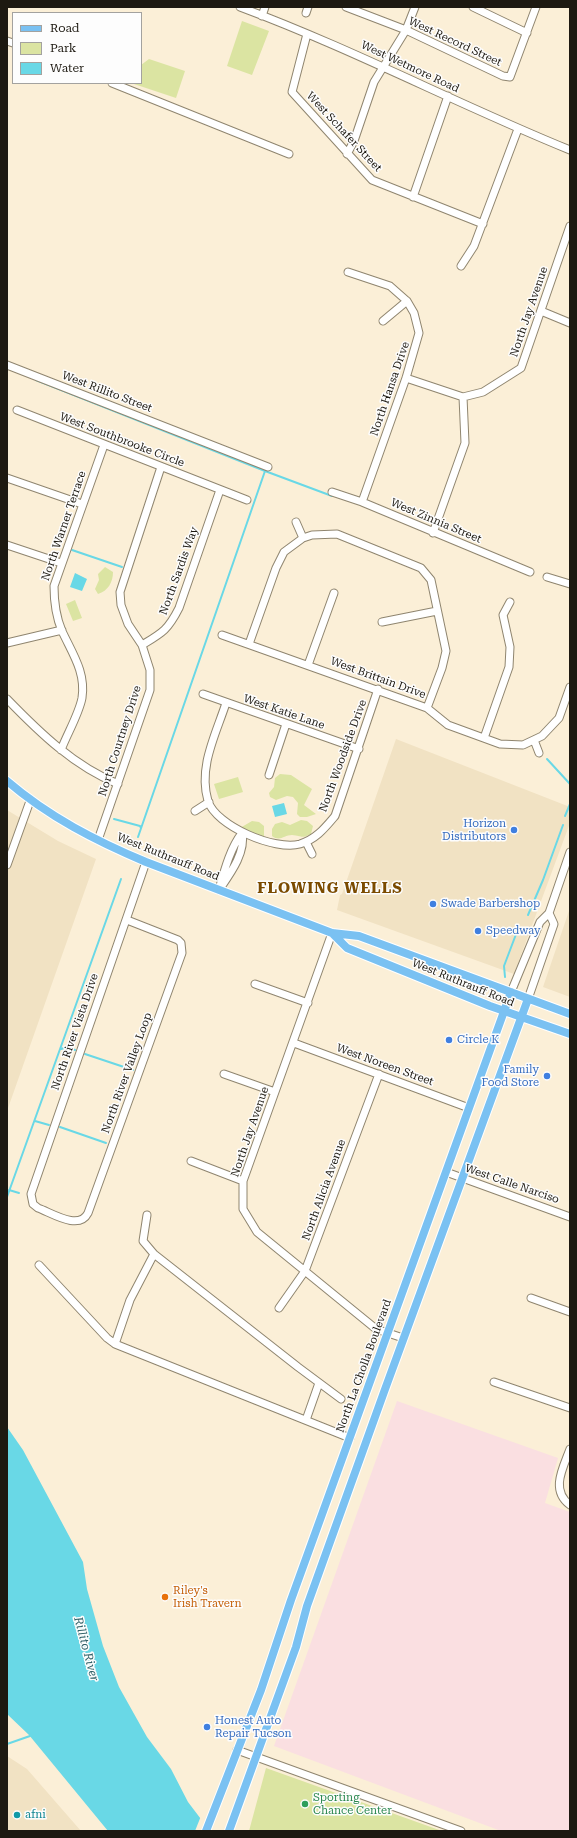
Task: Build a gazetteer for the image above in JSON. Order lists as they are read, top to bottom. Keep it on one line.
{"streets":{"main road":["West Ruthrauff Road","North La Cholla Boulevard"],"street":["West Record Street","West Wetmore Road","West Schafer Street","North Jay Avenue","North Hansa Drive","West Rillito Street","West Southbrooke Circle","West Zinnia Street","North Warner Terrace","North Sardis Way","West Brittain Drive","West Katie Lane","North Courtney Drive","North Woodside Drive","North River Vista Drive","West Noreen Street","North River Valley Loop","West Calle Narciso","North Alicia Avenue"]},"crossings":[["West Wetmore Road","West Schafer Street"],["North Jay Avenue","West Ruthrauff Road"],["North Jay Avenue","West Noreen Street"],["North Jay Avenue","North Alicia Avenue"],["North Jay Avenue","North La Cholla Boulevard"],["North Hansa Drive","West Zinnia Street"],["West Southbrooke Circle","North Warner Terrace"],["West Southbrooke Circle","North Sardis Way"],["West Southbrooke Circle","North Courtney Drive"],["North Sardis Way","North Courtney Drive"],["West Brittain Drive","North Woodside Drive"],["West Katie Lane","North Woodside Drive"],["North Courtney Drive","West Ruthrauff Road"],["West Ruthrauff Road","North River Vista Drive"],["West Ruthrauff Road","North La Cholla Boulevard"],["North River Vista Drive","North River Valley Loop"],["West Noreen Street","North Alicia Avenue"],["West Noreen Street","North La Cholla Boulevard"],["West Calle Narciso","North La Cholla Boulevard"]],"districts":["FLOWING WELLS"],"water":["Rillito River"],"places":["Horizon Distributors","Swade Barbershop","Speedway","Circle K","Family Food Store","Riley's Irish Travern","Honest Auto Repair Tucson","Sporting Chance Center","afni"],"legend":["Road","Park","Water"]}
